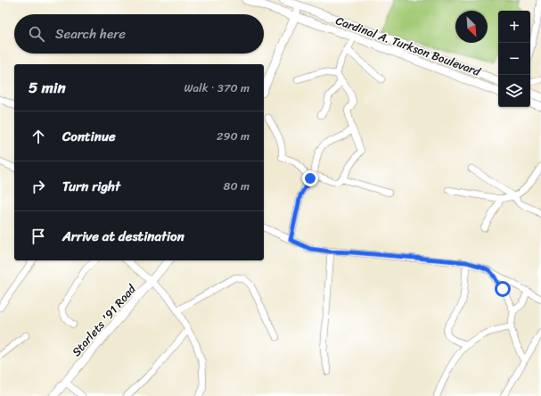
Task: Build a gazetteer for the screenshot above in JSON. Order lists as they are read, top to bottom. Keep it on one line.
{"streets":{"street":["Cardinal A. Turkson Boulevard","Starlets '91 Road"]},"north":"bottom right","page":{"map_buttons":["+","−"],"search":"Search here","heading":["5 min","Walk · 370 m"],"list":[["Continue","290 m"],["Turn right","80 m"],"Arrive at destination"]}}
